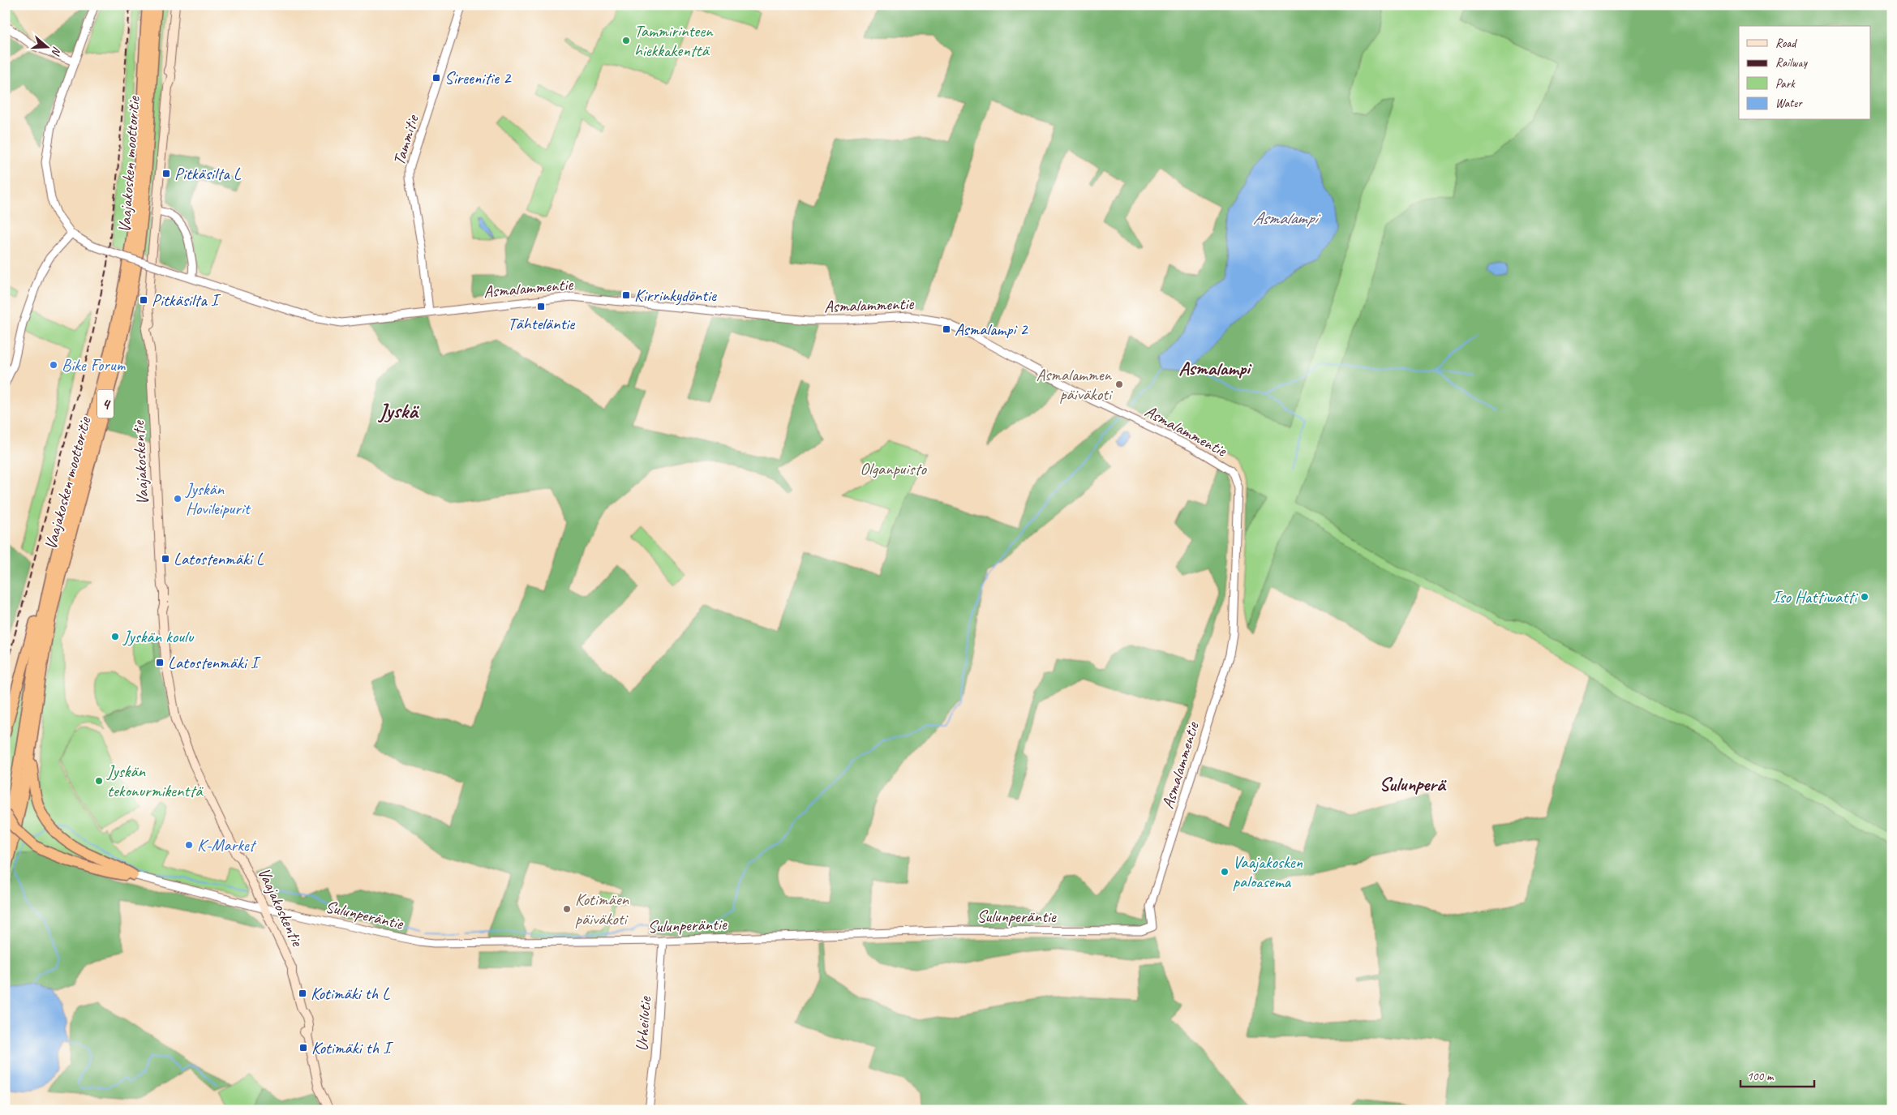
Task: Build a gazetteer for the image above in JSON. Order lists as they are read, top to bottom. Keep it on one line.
{"streets":{"highway":["Vaajakosken moottoritie","4"],"main road":["Vaajakoskentie"],"street":["Tammitie","Asmalammentie","Sulunperäntie","Urheilutie"]},"crossings":[["Tammitie","Asmalammentie"],["Asmalammentie","Sulunperäntie"],["Vaajakoskentie","Sulunperäntie"],["Sulunperäntie","Urheilutie"]],"districts":["Asmalampi","Jyskä","Sulunperä"],"water":["Asmalampi"],"parks":["Olganpuisto"],"places":{"other":["Tammirinteen hiekkakenttä","Bike Forum","Asmalammen päiväkoti","Jyskän Hovileipurit","Iso Hattiwatti","Jyskän koulu","Jyskän tekonurmikenttä","K-Market","Vaajakosken paloasema","Kotimäen päiväkoti"],"transit":["Sireenitie 2","Pitkäsilta L","Kirrinkydöntie","Pitkäsilta I","Tähteläntie","Asmalampi 2","Latostenmäki L","Latostenmäki I","Kotimäki th L","Kotimäki th I"]},"legend":["Road","Railway","Park","Water"],"scale_bar":"100 m","north":"right"}
